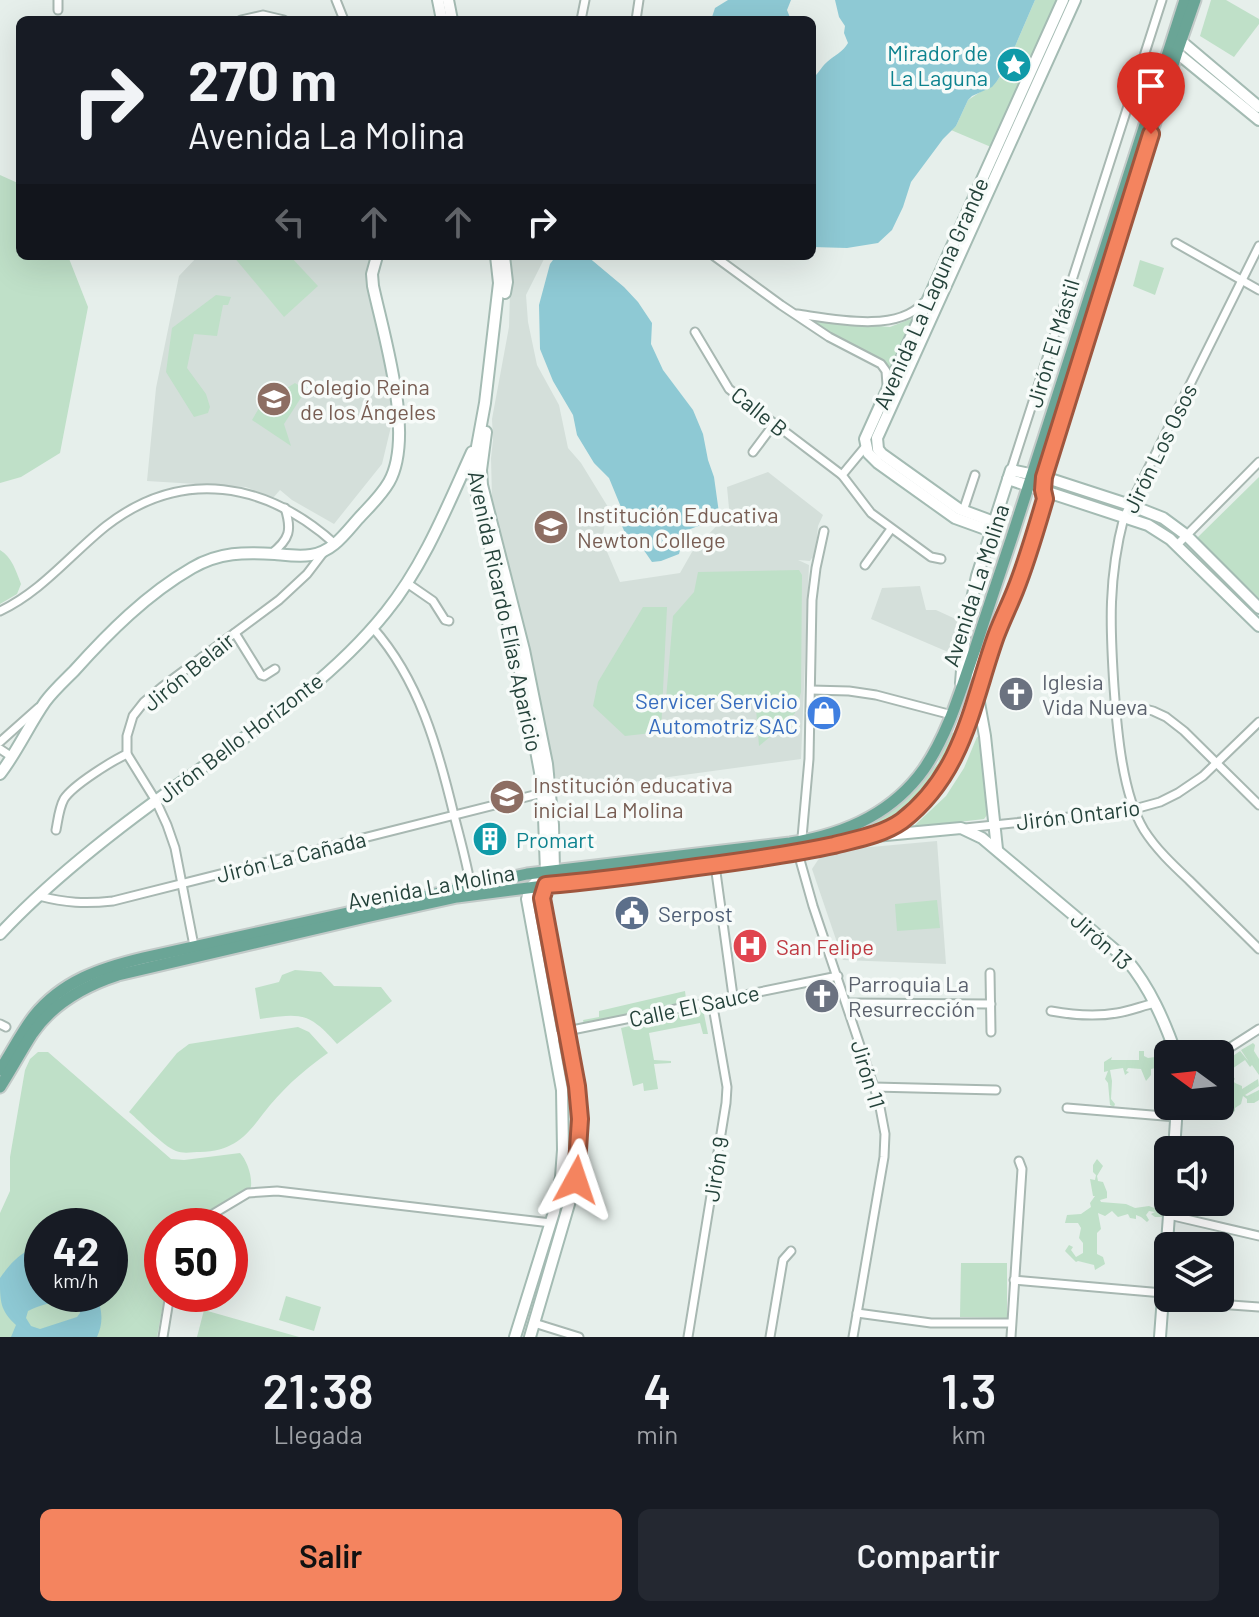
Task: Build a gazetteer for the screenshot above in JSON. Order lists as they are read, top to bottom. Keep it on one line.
{"streets":{"main road":["Avenida La Molina"],"street":["Avenida La Laguna Grande","Jirón El Mástil","Calle B","Jirón Los Osos","Avenida Ricardo Elías Aparicio","Jirón Belair","Jirón Bello Horizonte","Jirón Ontario","Jirón La Cañada","Jirón 13","Calle El Sauce","Jirón 11","Jirón 9"]},"crossings":[["Avenida La Laguna Grande","Jirón El Mástil"],["Jirón El Mástil","Avenida La Molina"],["Jirón Los Osos","Jirón Ontario"],["Avenida La Molina","Avenida Ricardo Elías Aparicio"],["Avenida La Molina","Jirón Ontario"],["Avenida La Molina","Jirón 11"],["Avenida Ricardo Elías Aparicio","Jirón Bello Horizonte"],["Avenida Ricardo Elías Aparicio","Jirón La Cañada"],["Jirón Bello Horizonte","Jirón La Cañada"],["Jirón Ontario","Jirón 13"],["Calle El Sauce","Jirón 11"],["Calle El Sauce","Jirón 9"]],"places":{"place":["Mirador de La Laguna"],"school or university":["Colegio Reina de los Ángeles","Institución Educativa Newton College","Institución educativa inicial La Molina"],"church":["Iglesia Vida Nueva","Parroquia La Resurrección"],"shop":["Servicer Servicio Automotriz SAC"],"building":["Promart"],"public building":["Serpost"],"hospital":["San Felipe"]},"north":"left","page":{"turn":["270 m","Avenida La Molina"],"speed":"42 km/h","limit":"50","eta":["21:38","Llegada","4","min","1.3","km"],"buttons":["Salir","Compartir"]}}
